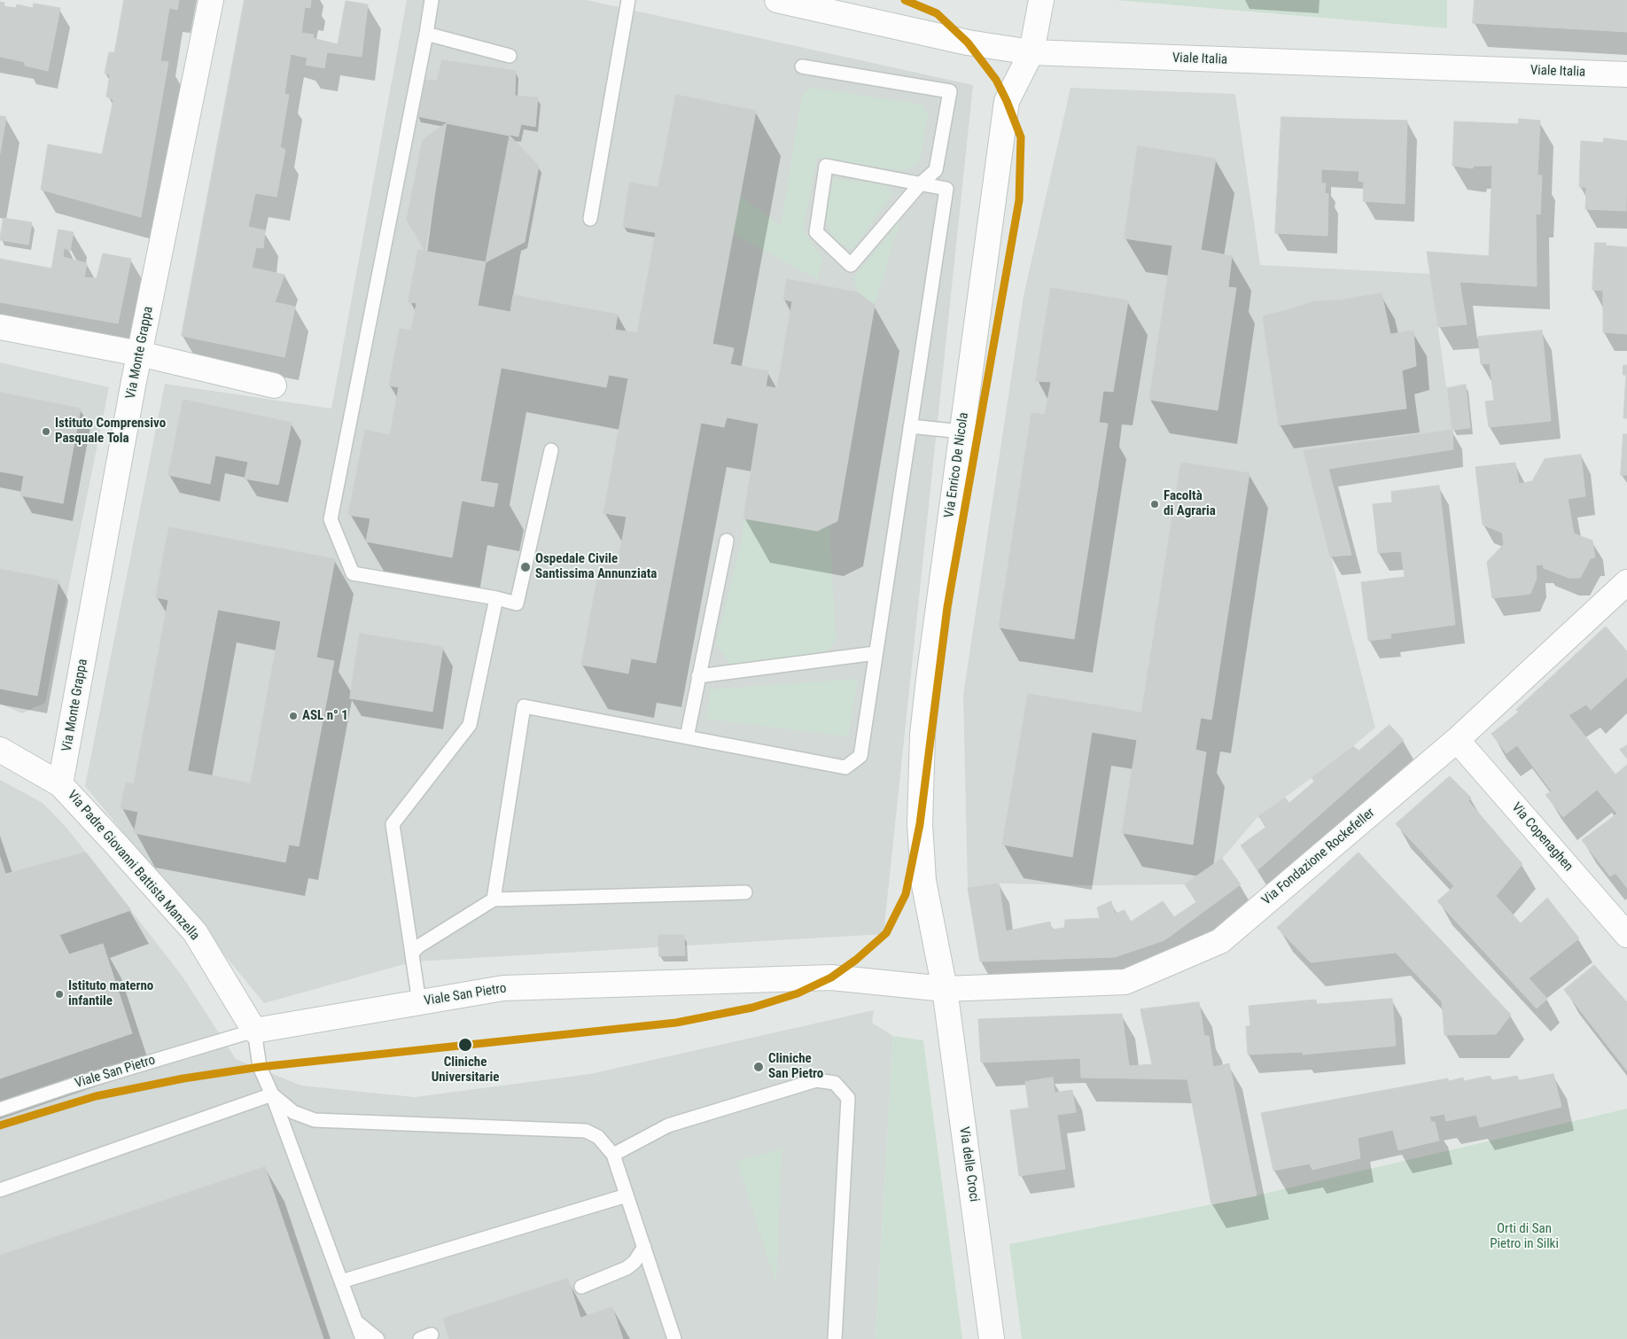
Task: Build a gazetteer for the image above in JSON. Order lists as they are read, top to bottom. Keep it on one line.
{"streets":{"street":["Viale Italia","Via Monte Grappa","Via Enrico De Nicola","Via Copenaghen","Via Fondazione Rockefeller","Via Padre Giovanni Battista Manzella","Viale San Pietro","Via delle Croci"]},"crossings":[["Viale Italia","Via Enrico De Nicola"],["Via Monte Grappa","Via Padre Giovanni Battista Manzella"],["Via Enrico De Nicola","Via Fondazione Rockefeller"],["Via Enrico De Nicola","Viale San Pietro"],["Via Enrico De Nicola","Via delle Croci"],["Via Copenaghen","Via Fondazione Rockefeller"],["Via Fondazione Rockefeller","Viale San Pietro"],["Via Fondazione Rockefeller","Via delle Croci"],["Via Padre Giovanni Battista Manzella","Viale San Pietro"],["Viale San Pietro","Via delle Croci"]],"parks":["Orti di San Pietro in Silki"],"places":["Istituto Comprensivo Pasquale Tola","Facoltà di Agraria","Ospedale Civile Santissima Annunziata","ASL n° 1","Istituto materno infantile","Cliniche Universitarie","Cliniche San Pietro"]}
